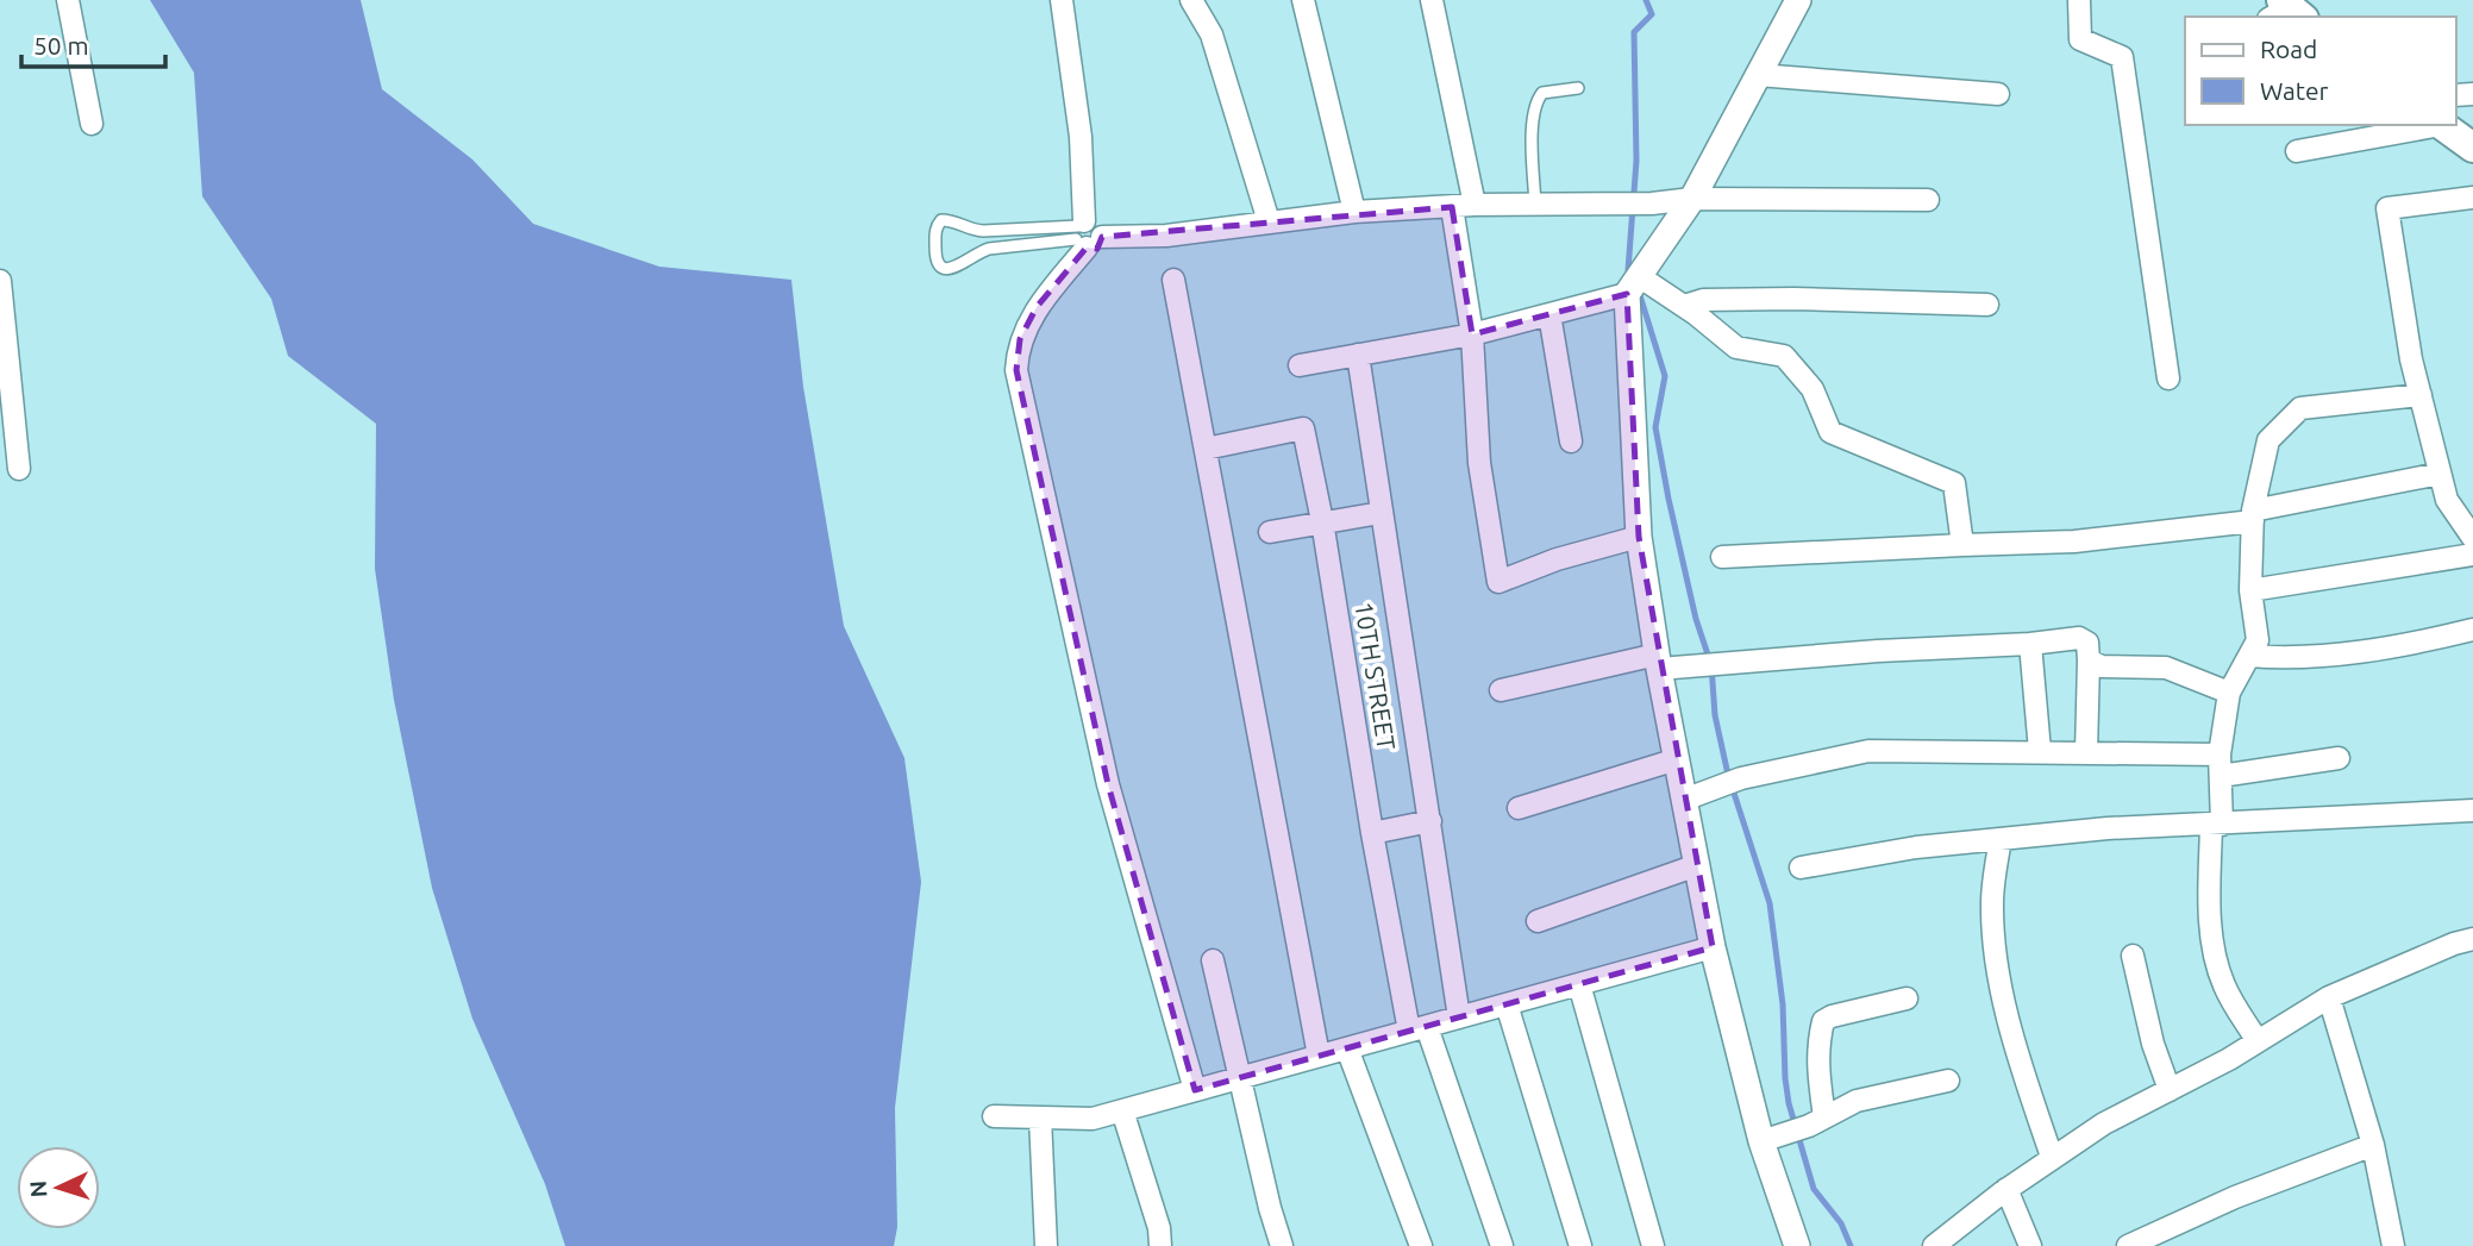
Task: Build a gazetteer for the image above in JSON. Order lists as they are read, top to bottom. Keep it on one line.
{"streets":{"street":["10TH STREET"]},"legend":["Road","Water"],"scale_bar":"50 m","north":"left"}
